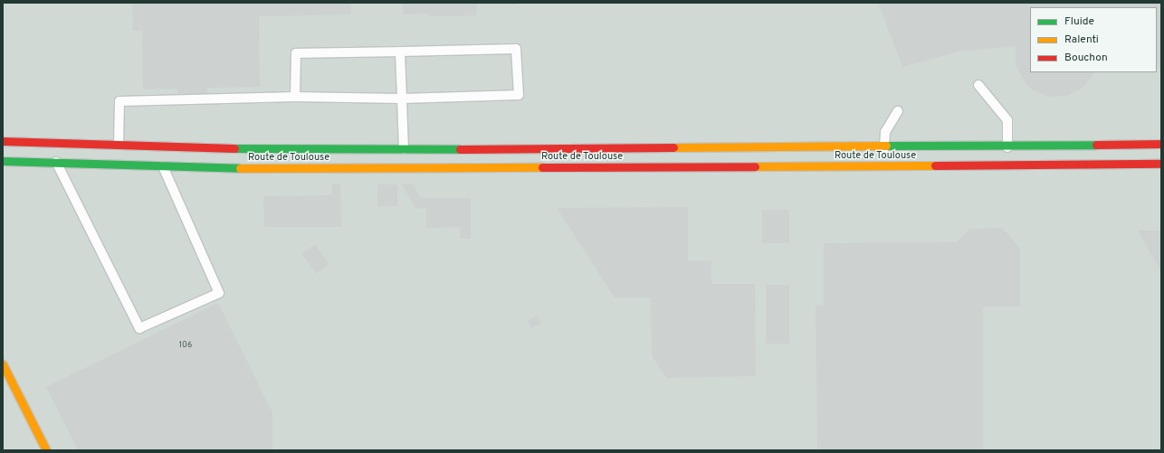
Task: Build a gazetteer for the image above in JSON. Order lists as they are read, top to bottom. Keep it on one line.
{"streets":{"main road":["Route de Toulouse"]},"house_numbers":["106"],"legend":["Fluide","Ralenti","Bouchon"]}
